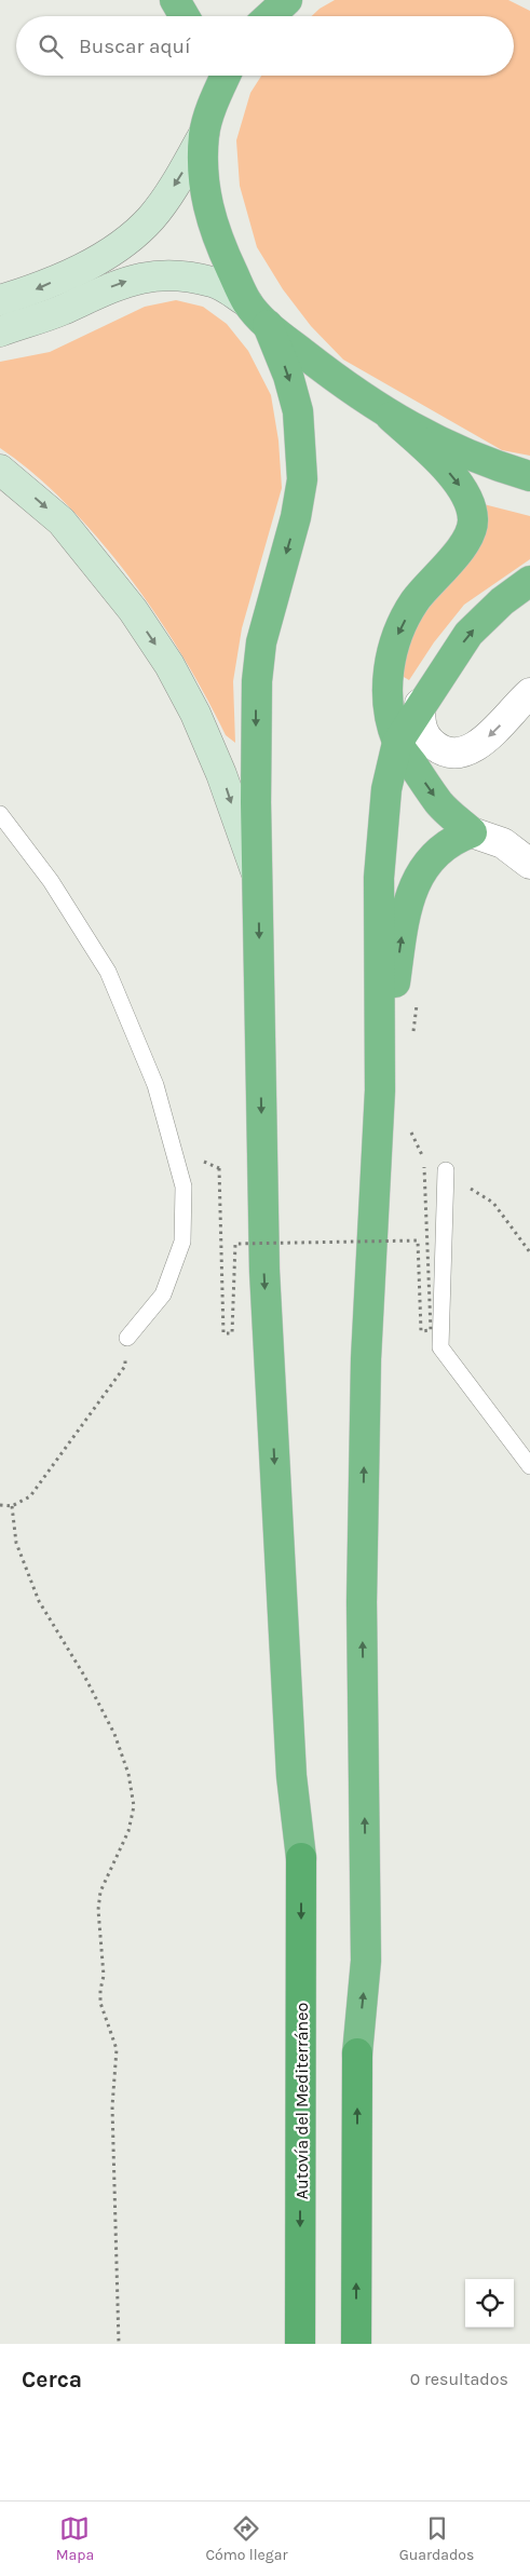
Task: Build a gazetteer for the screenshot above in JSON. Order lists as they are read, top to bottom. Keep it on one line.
{"streets":{"highway":["Autovía del Mediterráneo"]},"page":{"search":"Buscar aquí","heading":["Cerca","0 resultados"],"nav":["Mapa","Cómo llegar","Guardados"]}}
